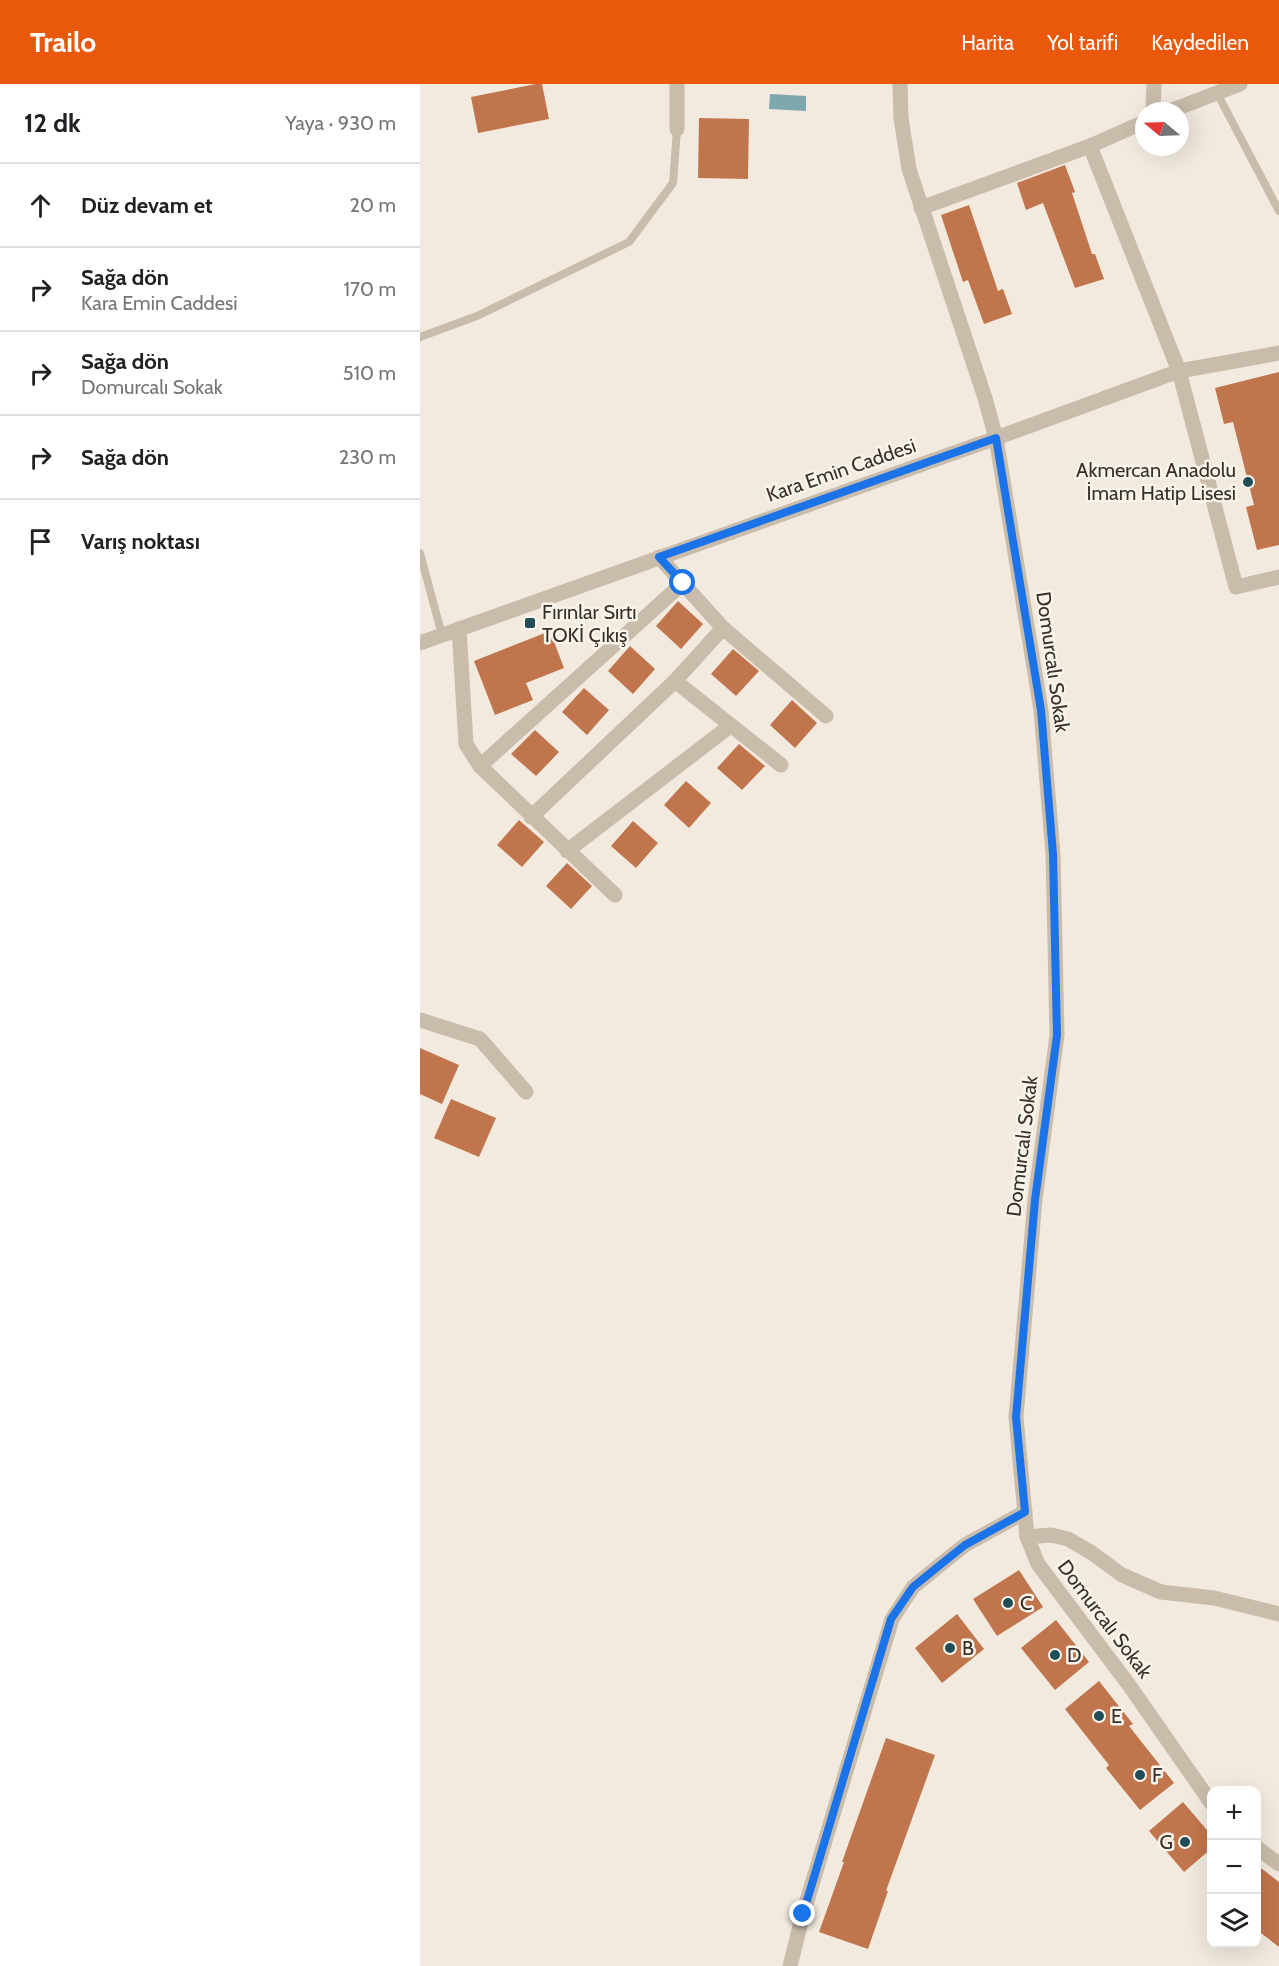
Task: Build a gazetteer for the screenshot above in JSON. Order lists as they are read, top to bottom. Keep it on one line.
{"streets":{"street":["Kara Emin Caddesi","Domurcalı Sokak"]},"crossings":[["Kara Emin Caddesi","Domurcalı Sokak"]],"places":{"other":["Akmercan Anadolu İmam Hatip Lisesi","C","B","D","E","F","G"],"transit":["Fırınlar Sırtı TOKİ Çıkış"]},"north":"left","page":{"header":"Trailo","nav":["Harita","Yol tarifi","Kaydedilen"],"heading":["12 dk","Yaya · 930 m"],"list":[["Düz devam et","20 m"],["Sağa dön","Kara Emin Caddesi","170 m"],["Sağa dön","Domurcalı Sokak","510 m"],["Sağa dön","230 m"],"Varış noktası"],"map_buttons":["+","−"]}}
